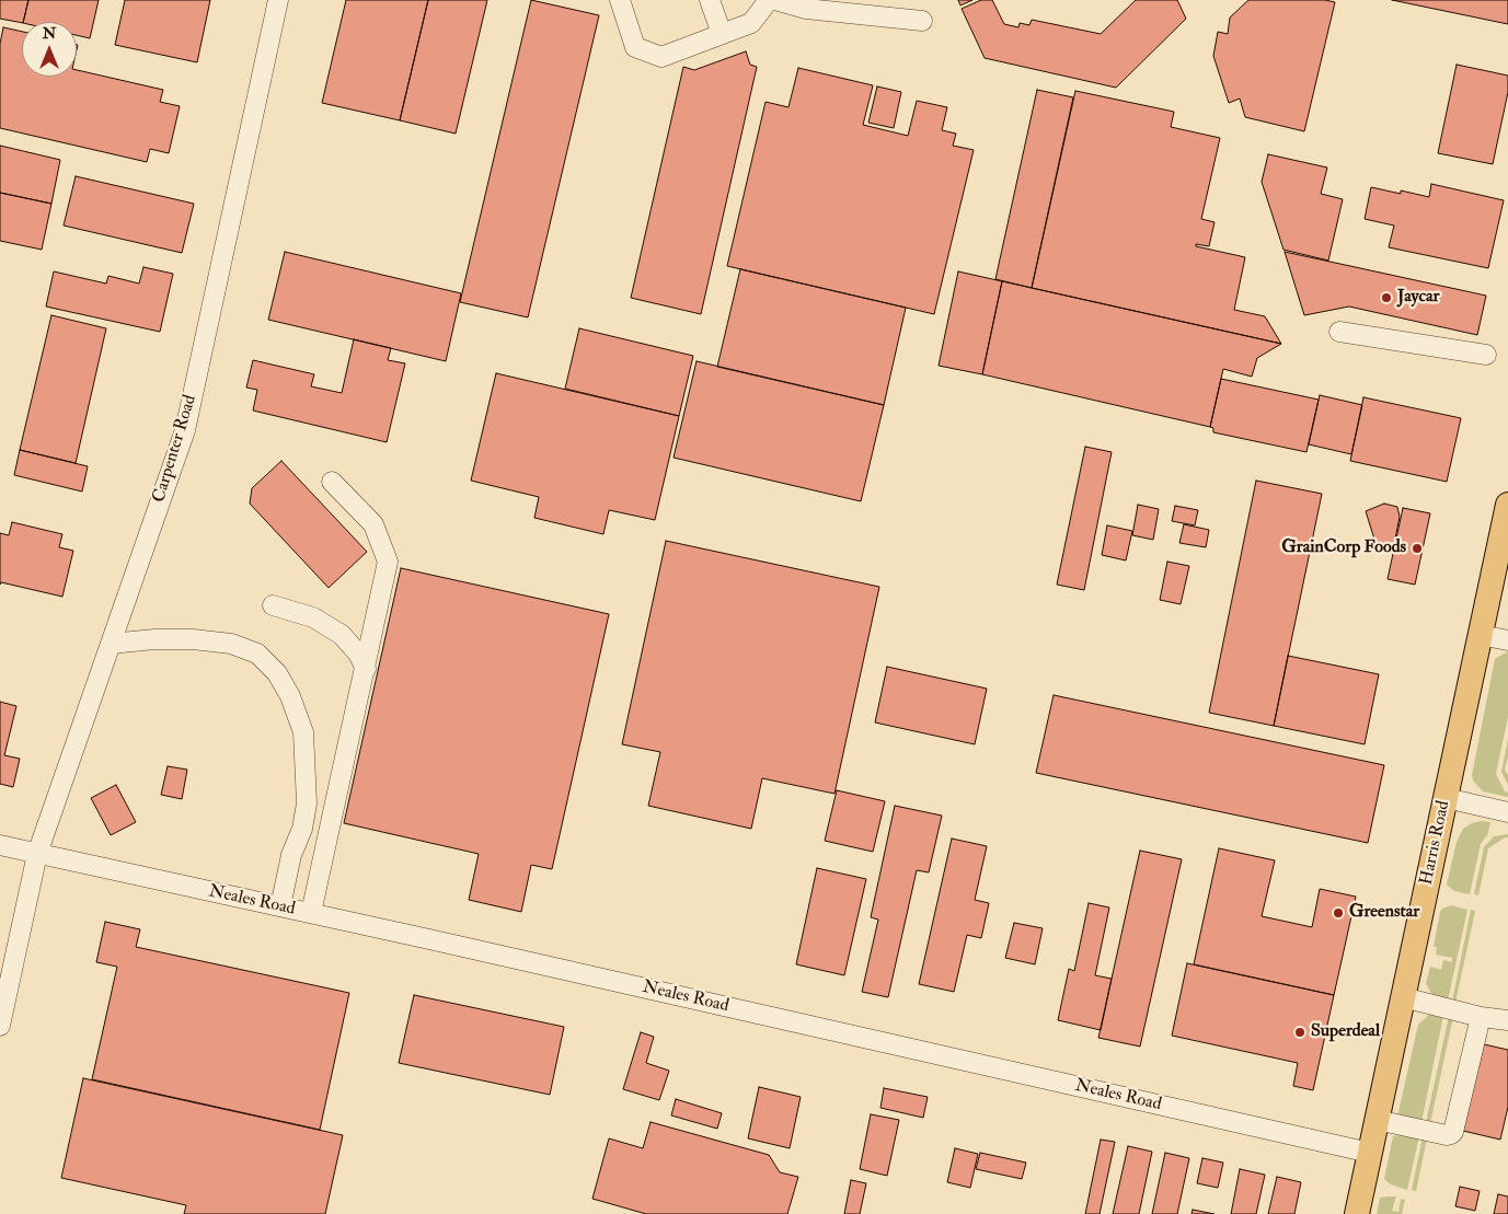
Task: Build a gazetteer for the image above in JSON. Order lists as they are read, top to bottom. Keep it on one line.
{"streets":{"main road":["Harris Road"],"street":["Carpenter Road","Neales Road"]},"crossings":[["Carpenter Road","Neales Road"],["Harris Road","Neales Road"]],"places":["Jaycar","GrainCorp Foods","Greenstar","Superdeal"],"north":"top"}
